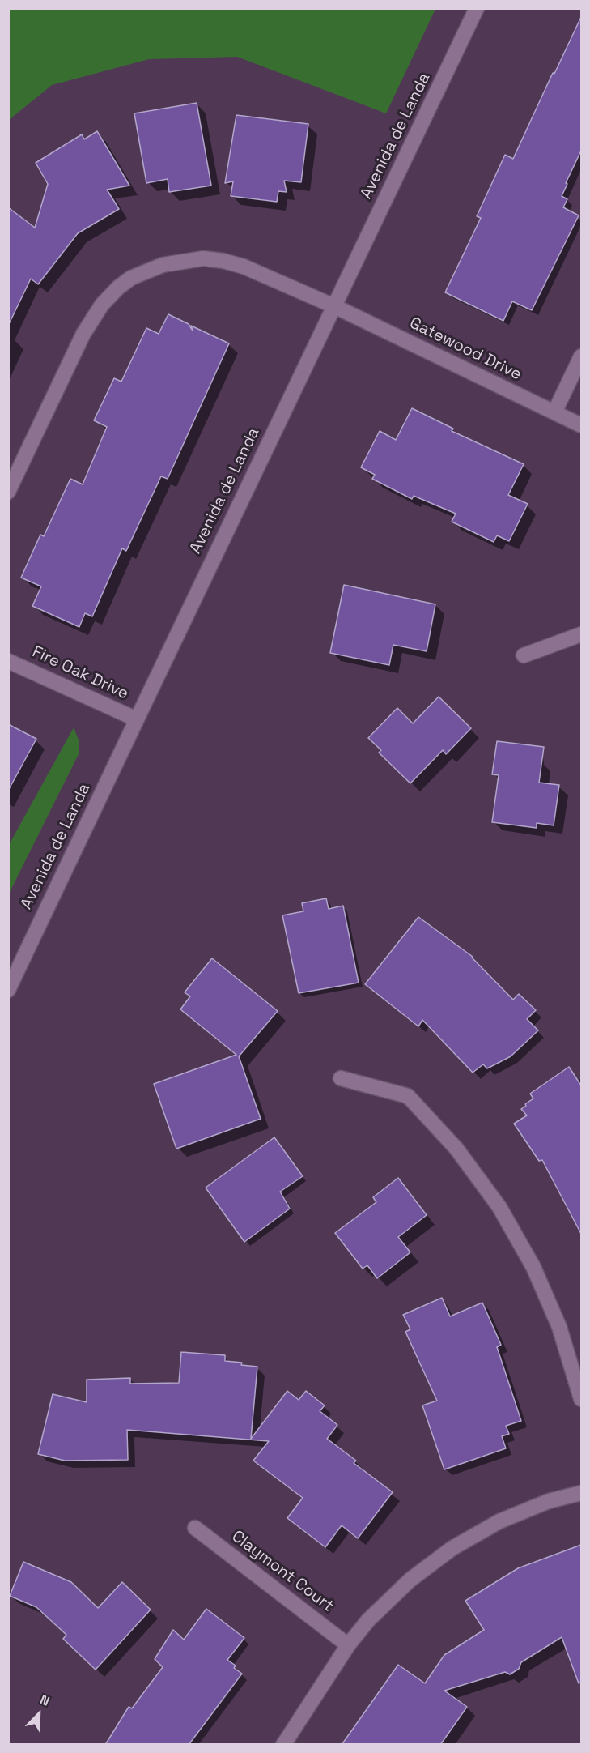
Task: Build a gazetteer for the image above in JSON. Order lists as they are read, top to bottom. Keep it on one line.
{"streets":{"street":["Avenida de Landa","Gatewood Drive","Fire Oak Drive","Claymont Court"]},"crossings":[["Avenida de Landa","Gatewood Drive"],["Avenida de Landa","Fire Oak Drive"]],"north":"top right"}
